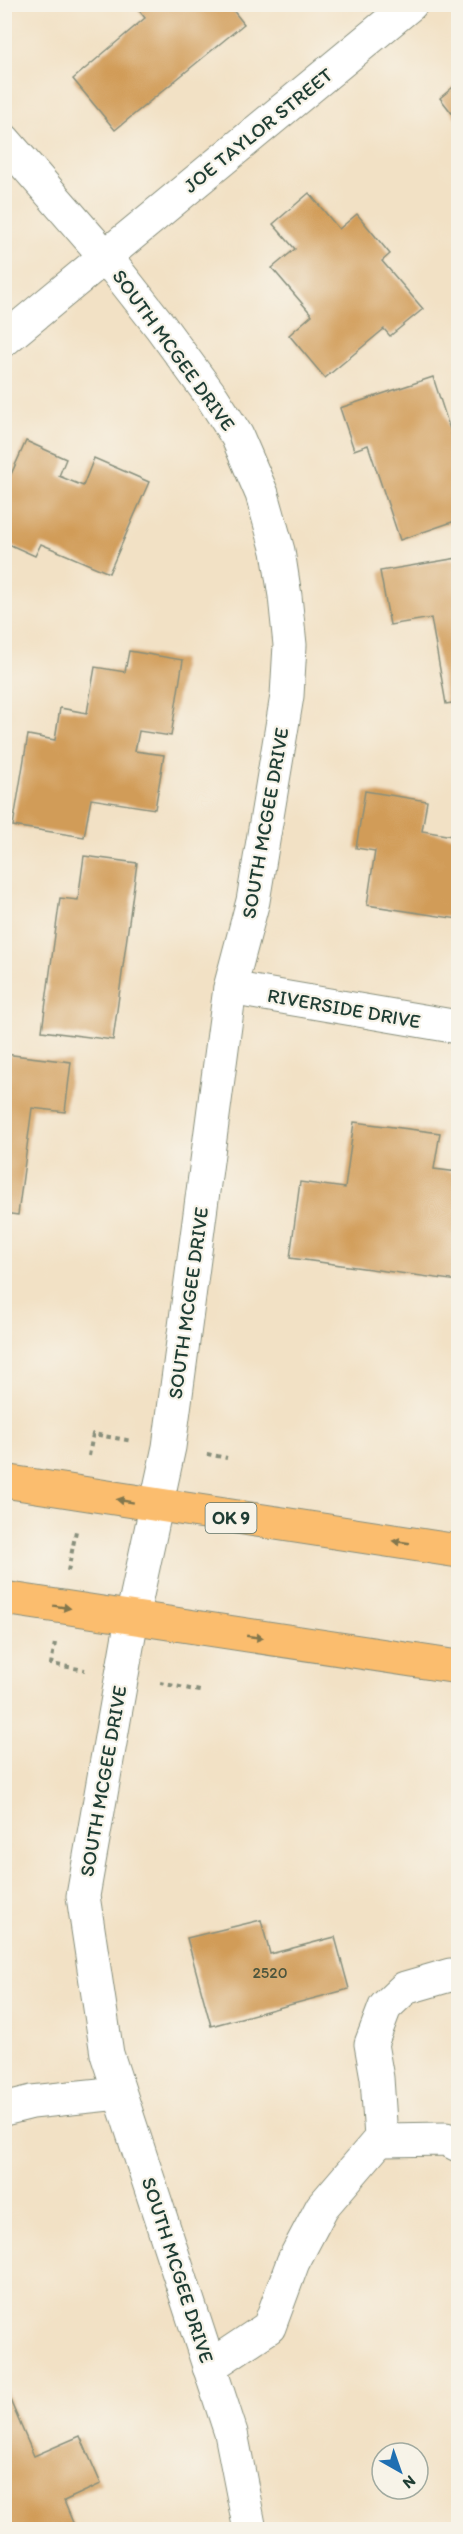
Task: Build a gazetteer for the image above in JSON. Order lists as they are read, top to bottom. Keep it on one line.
{"streets":{"highway":["OK 9"],"street":["JOE TAYLOR STREET","SOUTH MCGEE DRIVE","RIVERSIDE DRIVE"]},"crossings":[["JOE TAYLOR STREET","SOUTH MCGEE DRIVE"],["SOUTH MCGEE DRIVE","RIVERSIDE DRIVE"],["SOUTH MCGEE DRIVE","OK 9"]],"house_numbers":["2520"],"north":"bottom right"}
